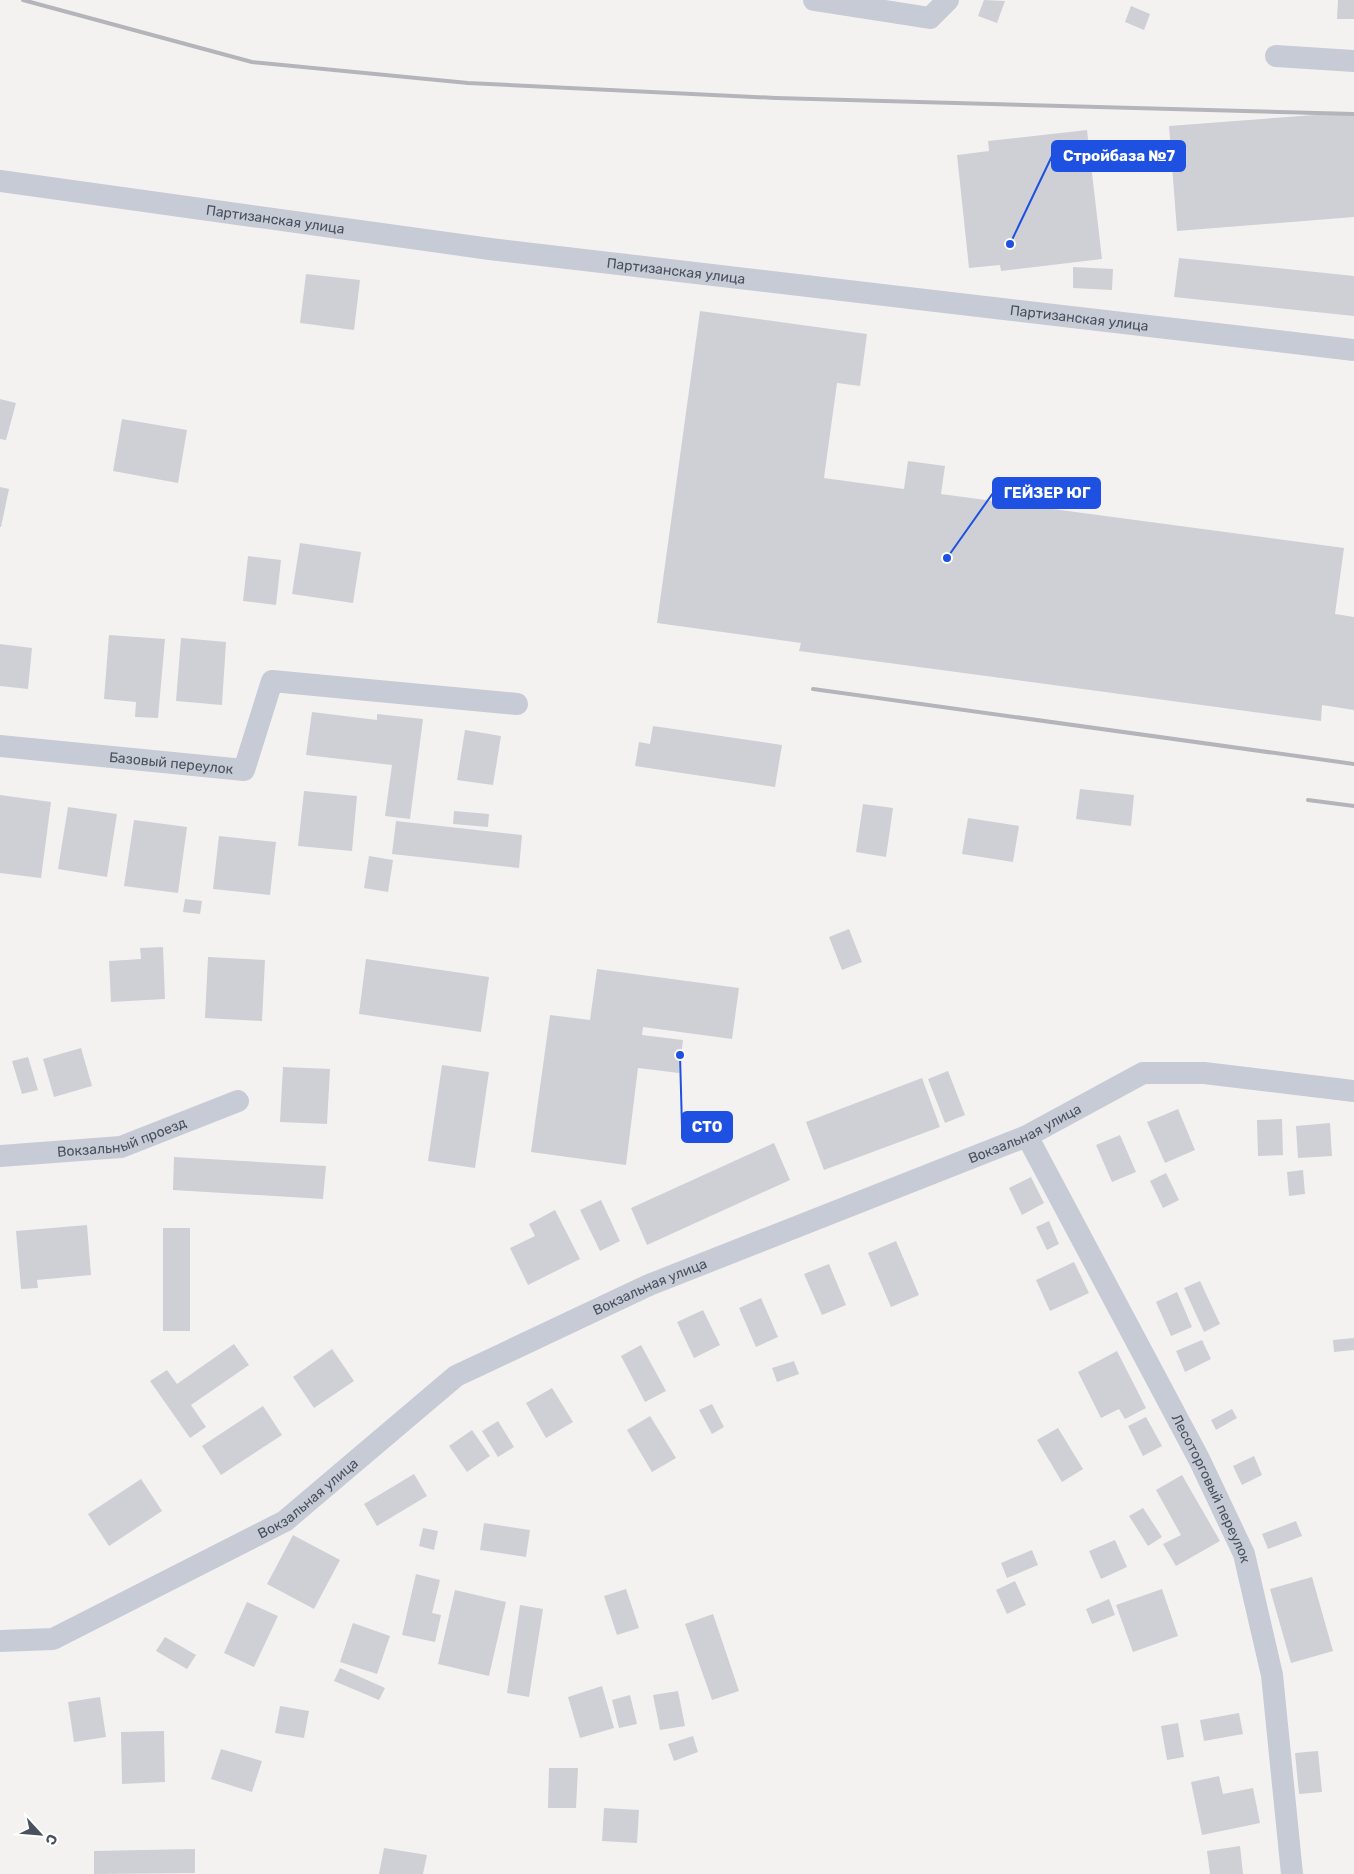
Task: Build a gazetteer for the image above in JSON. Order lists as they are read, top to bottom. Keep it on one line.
{"streets":{"street":["Партизанская улица","Базовый переулок","Вокзальная улица","Вокзальный проезд","Лесоторговый переулок"]},"crossings":[["Вокзальная улица","Лесоторговый переулок"]],"places":["Стройбаза №7","ГЕЙЗЕР ЮГ","СТО"],"north":"bottom right"}
